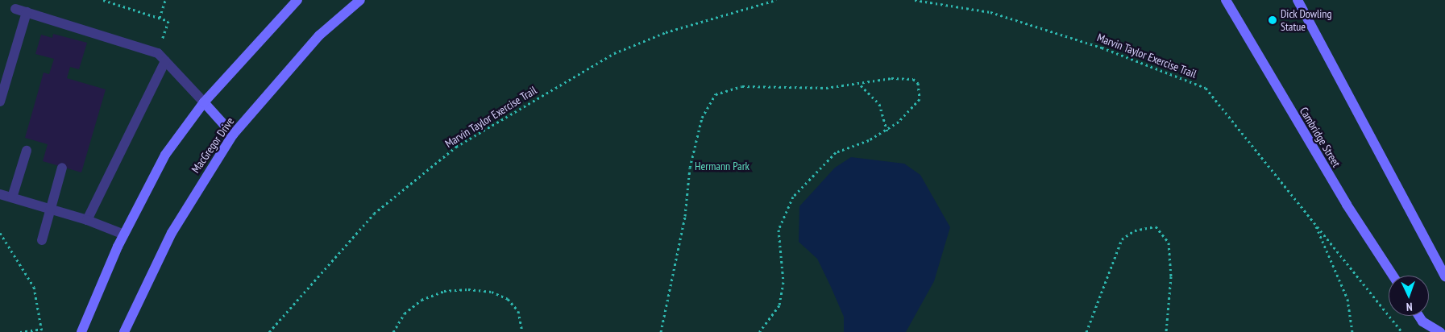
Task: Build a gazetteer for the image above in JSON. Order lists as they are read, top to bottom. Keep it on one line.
{"streets":{"main road":["Cambridge Street","MacGregor Drive"],"path":["Marvin Taylor Exercise Trail"]},"parks":["Hermann Park"],"places":["Dick Dowling Statue"],"north":"bottom"}
